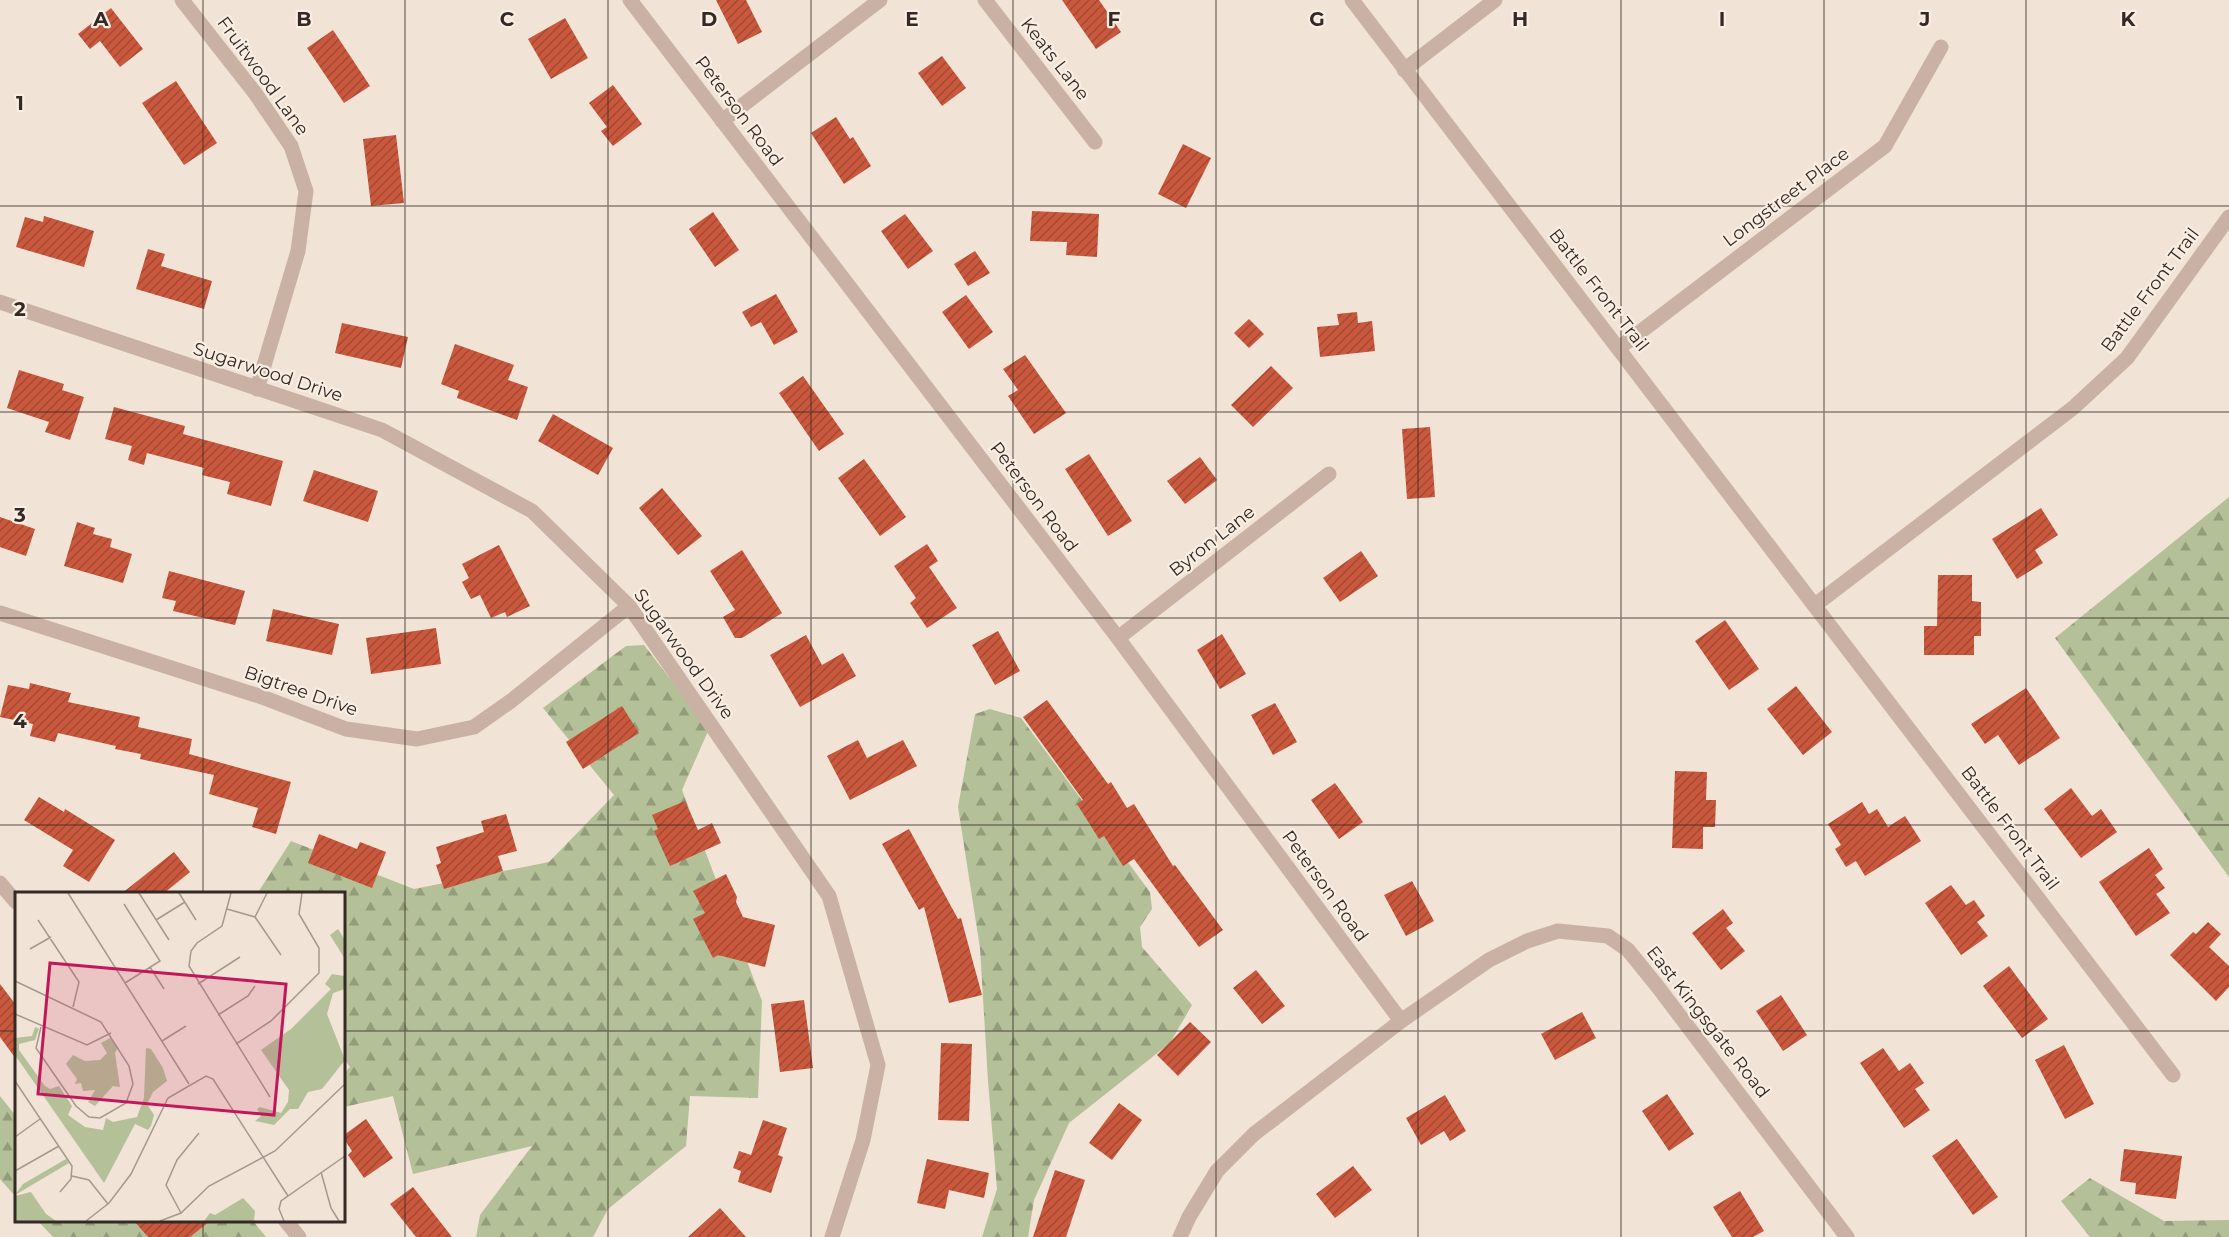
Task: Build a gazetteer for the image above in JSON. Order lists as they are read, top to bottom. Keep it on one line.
{"streets":{"street":["Keats Lane","Fruitwood Lane","Peterson Road","Longstreet Place","Battle Front Trail","Sugarwood Drive","Byron Lane","Bigtree Drive","East Kingsgate Road"]},"crossings":[["Fruitwood Lane","Sugarwood Drive"],["Peterson Road","Byron Lane"],["Peterson Road","East Kingsgate Road"],["Longstreet Place","Battle Front Trail"],["Sugarwood Drive","Bigtree Drive"]],"grid":{"columns":["A","B","C","D","E","F","G","H","I","J","K"],"rows":["1","2","3","4"]}}
